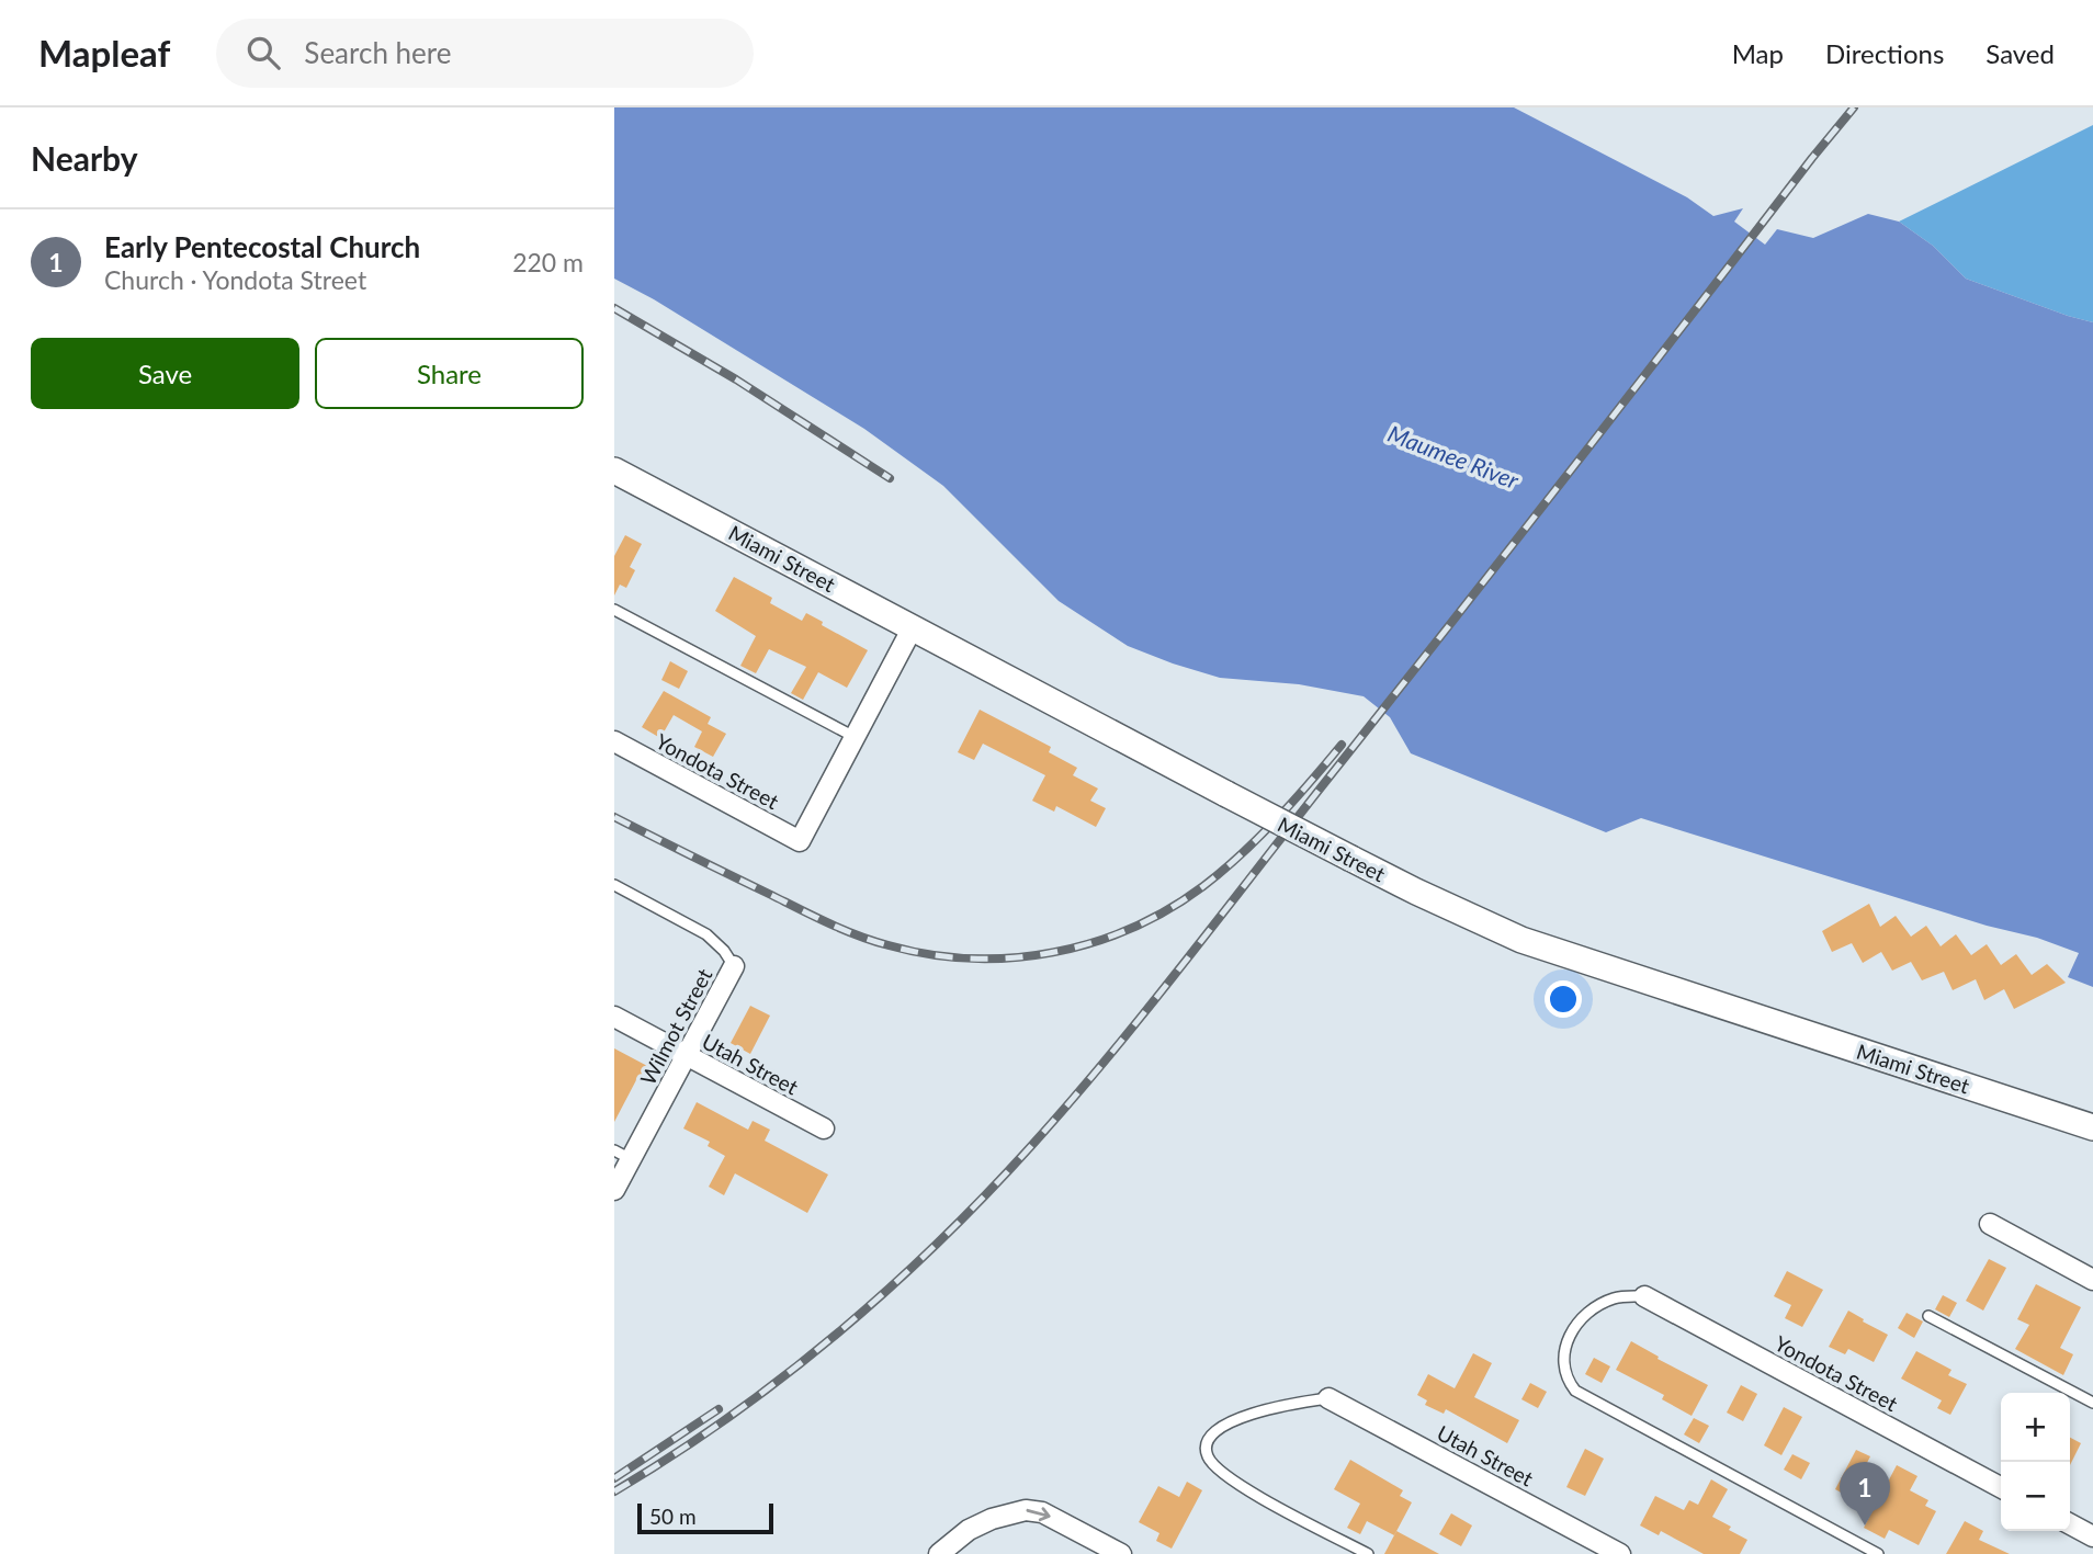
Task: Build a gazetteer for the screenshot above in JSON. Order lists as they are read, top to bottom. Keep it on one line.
{"streets":{"street":["Miami Street","Yondota Street","Wilmot Street","Utah Street"]},"crossings":[["Wilmot Street","Utah Street"]],"water":["Maumee River"],"scale_bar":"50 m","page":{"header":"Mapleaf","search":"Search here","nav":["Map","Directions","Saved"],"heading":"Nearby","list":[{"mark":"1","name":"Early Pentecostal Church","note":"Church · Yondota Street","value":"220 m"}],"buttons":["Save","Share"],"map_buttons":["+","−"],"pins":"1","scale":"50 m"}}
